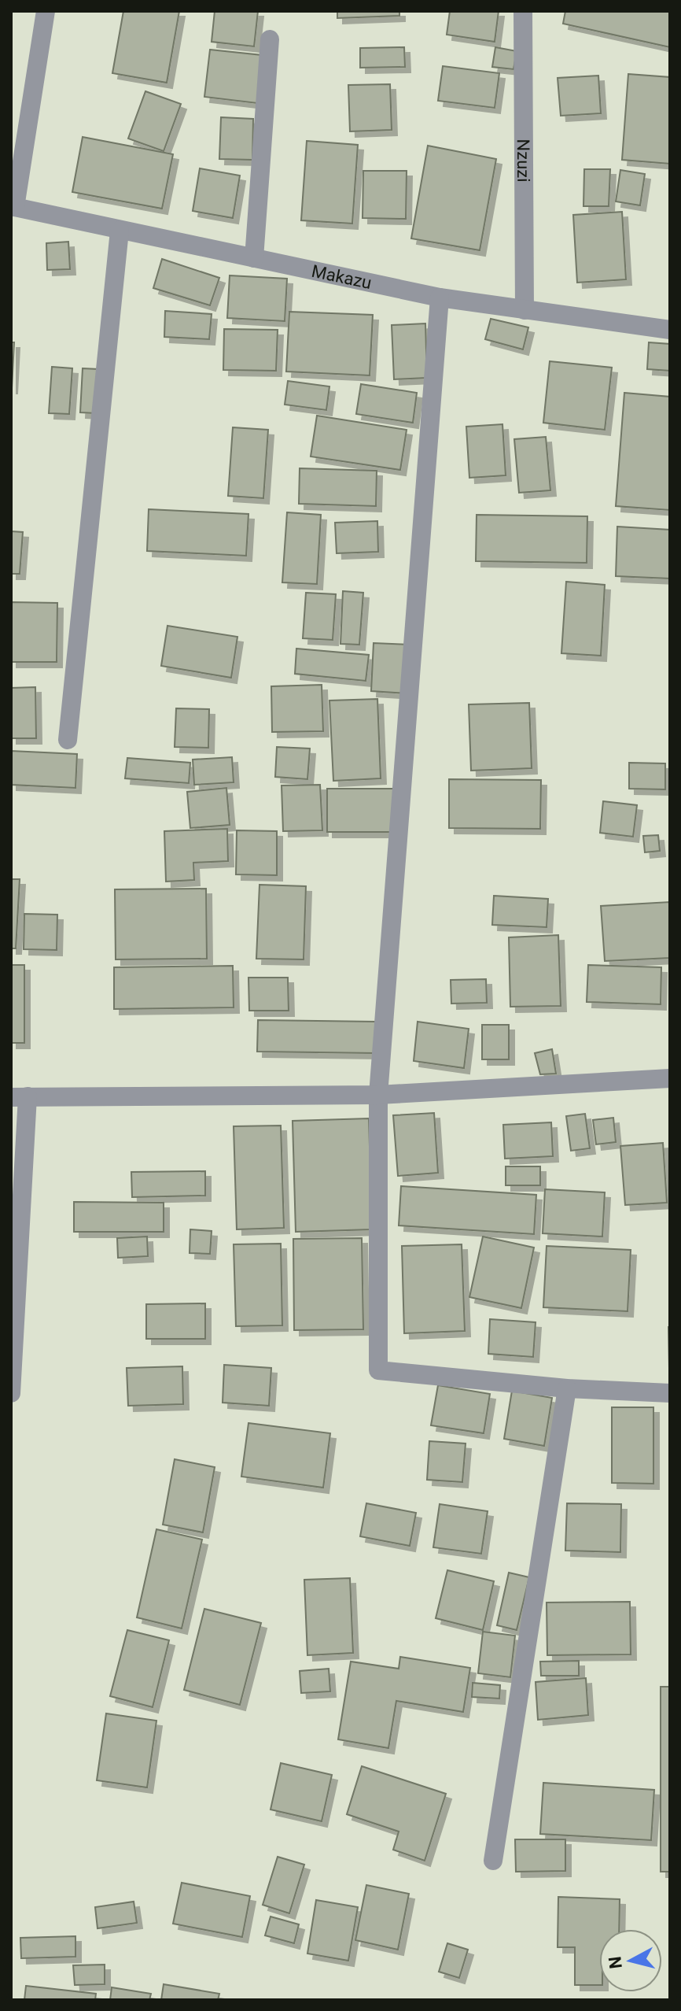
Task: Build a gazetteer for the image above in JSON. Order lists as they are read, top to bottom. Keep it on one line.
{"streets":{"street":["Nzuzi","Makazu"]},"crossings":[["Nzuzi","Makazu"]],"north":"left"}
